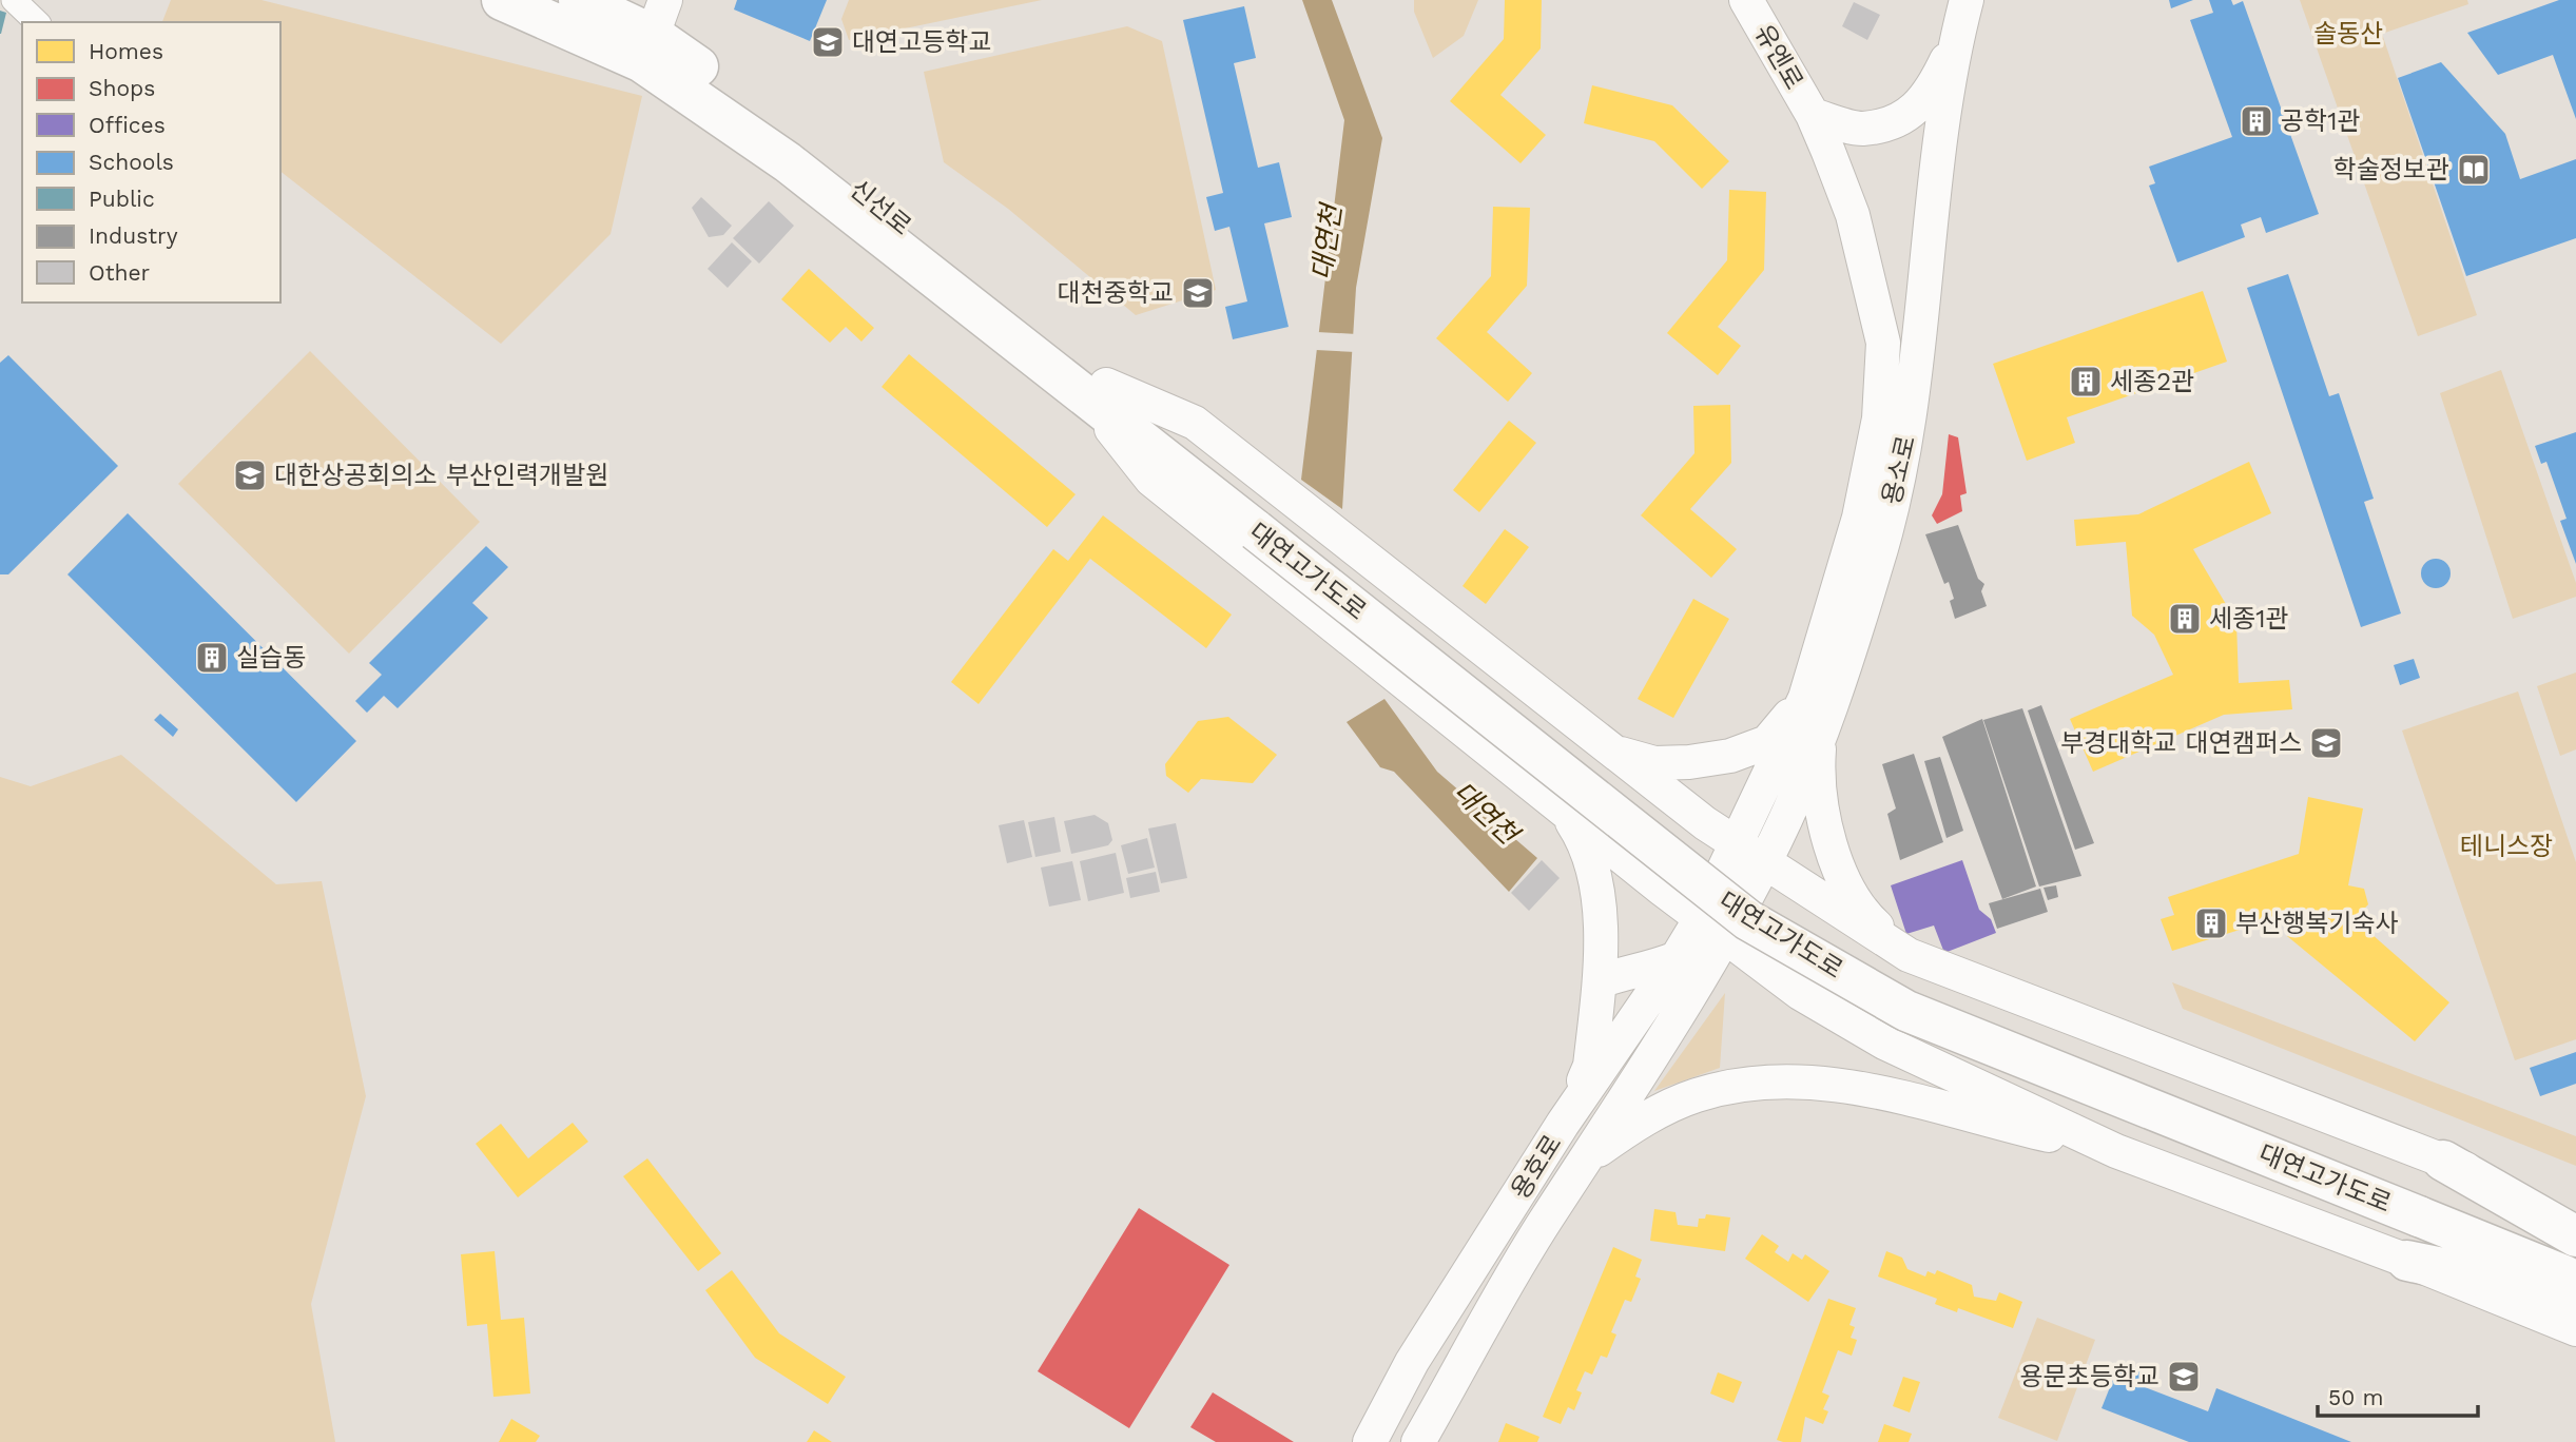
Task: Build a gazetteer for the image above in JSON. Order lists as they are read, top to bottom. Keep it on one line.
{"streets":{"highway":["신선로","대연고가도로"],"main road":["유엔로","용소로","용호로"]},"crossings":[["유엔로","용소로"],["신선로","대연고가도로"],["용소로","용호로"]],"water":["대연천"],"parks":["솔동산","테니스장"],"places":{"school or university":["대연고등학교","대천중학교","대한상공회의소 부산인력개발원","부경대학교 대연캠퍼스","용문초등학교"],"building":["공학1관","세종2관","세종1관","실습동","부산행복기숙사"],"library":["학술정보관"]},"legend":["Homes","Shops","Offices","Schools","Public","Industry","Other"],"scale_bar":"50 m"}
